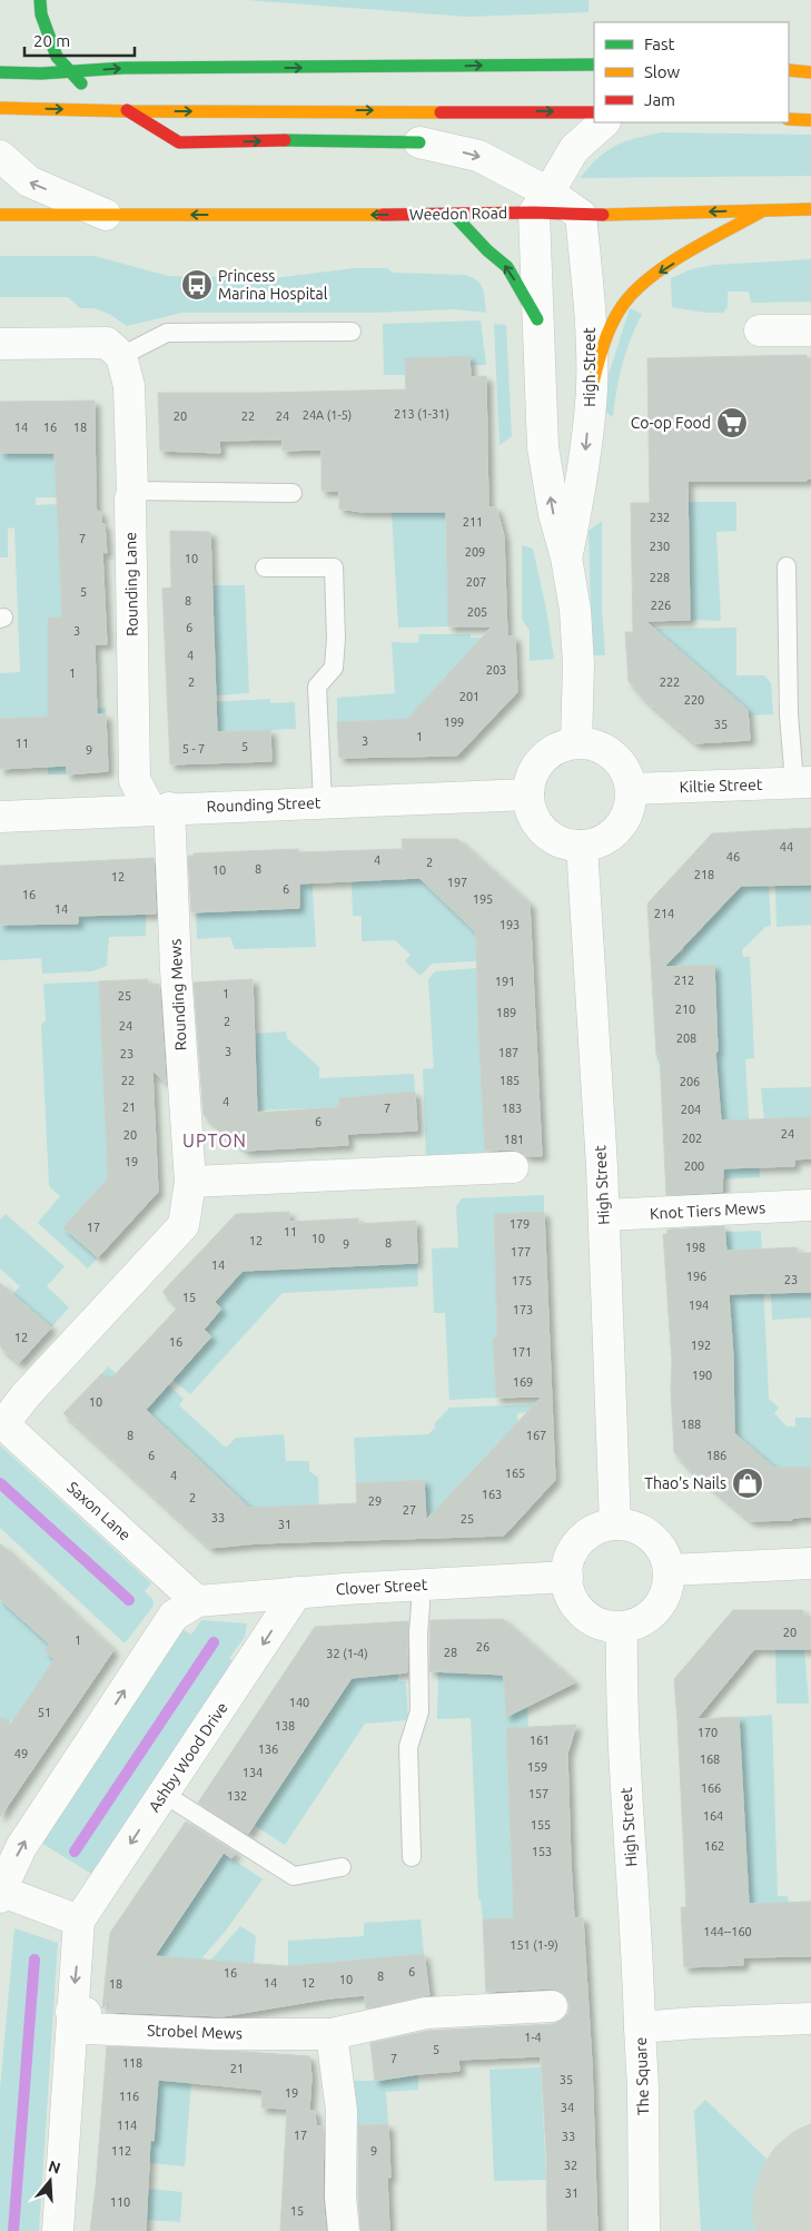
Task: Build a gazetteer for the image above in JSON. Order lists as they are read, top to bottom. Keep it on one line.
{"streets":{"highway":["Weedon Road"],"street":["High Street","Rounding Lane","Kiltie Street","Rounding Street","Rounding Mews","Knot Tiers Mews","Saxon Lane","Clover Street","Ashby Wood Drive","Strobel Mews","The Square"]},"crossings":[["Weedon Road","High Street"],["High Street","Kiltie Street"],["High Street","Rounding Street"],["High Street","Knot Tiers Mews"],["High Street","Clover Street"],["High Street","The Square"],["Rounding Lane","Rounding Street"],["Rounding Lane","Rounding Mews"],["Kiltie Street","Rounding Street"],["Rounding Street","Rounding Mews"],["Rounding Mews","Saxon Lane"],["Saxon Lane","Clover Street"],["Clover Street","Ashby Wood Drive"],["Ashby Wood Drive","Strobel Mews"]],"districts":["UPTON"],"places":{"bus stop":["Princess Marina Hospital"],"supermarket":["Co-op Food"],"shop":["Thao's Nails"]},"house_numbers":["213 (1-31)","24A (1-5)","20","22","24","14","16","18","232","211","7","230","209","10","228","207","5","8","226","205","6","3","4","203","1","2","222","201","220","199","35","1","3","11","5","5 - 7","9","44","46","4","2","8","10","218","12","197","6","16","195","14","214","193","212","191","1","25","210","189","2","24","208","3","187","23","22","185","206","4","21","7","183","204","6","24","20","202","181","19","200","179","17","11","10","12","8","9","198","177","14","196","23","175","15","194","173","12","16","192","171","190","169","10","188","8","167","6","186","165","4","163","2","29","27","33","25","31","20","1","26","28","32 (1-4)","140","51","138","170","161","136","49","168","159","134","166","157","132","164","155","162","153","144--160","151 (1-9)","6","16","8","10","14","12","18","1-4","5","7","118","21","35","19","116","34","114","17","33","112","9","32","31","110","15"],"legend":["Fast","Slow","Jam"],"scale_bar":"20 m","north":"top"}
